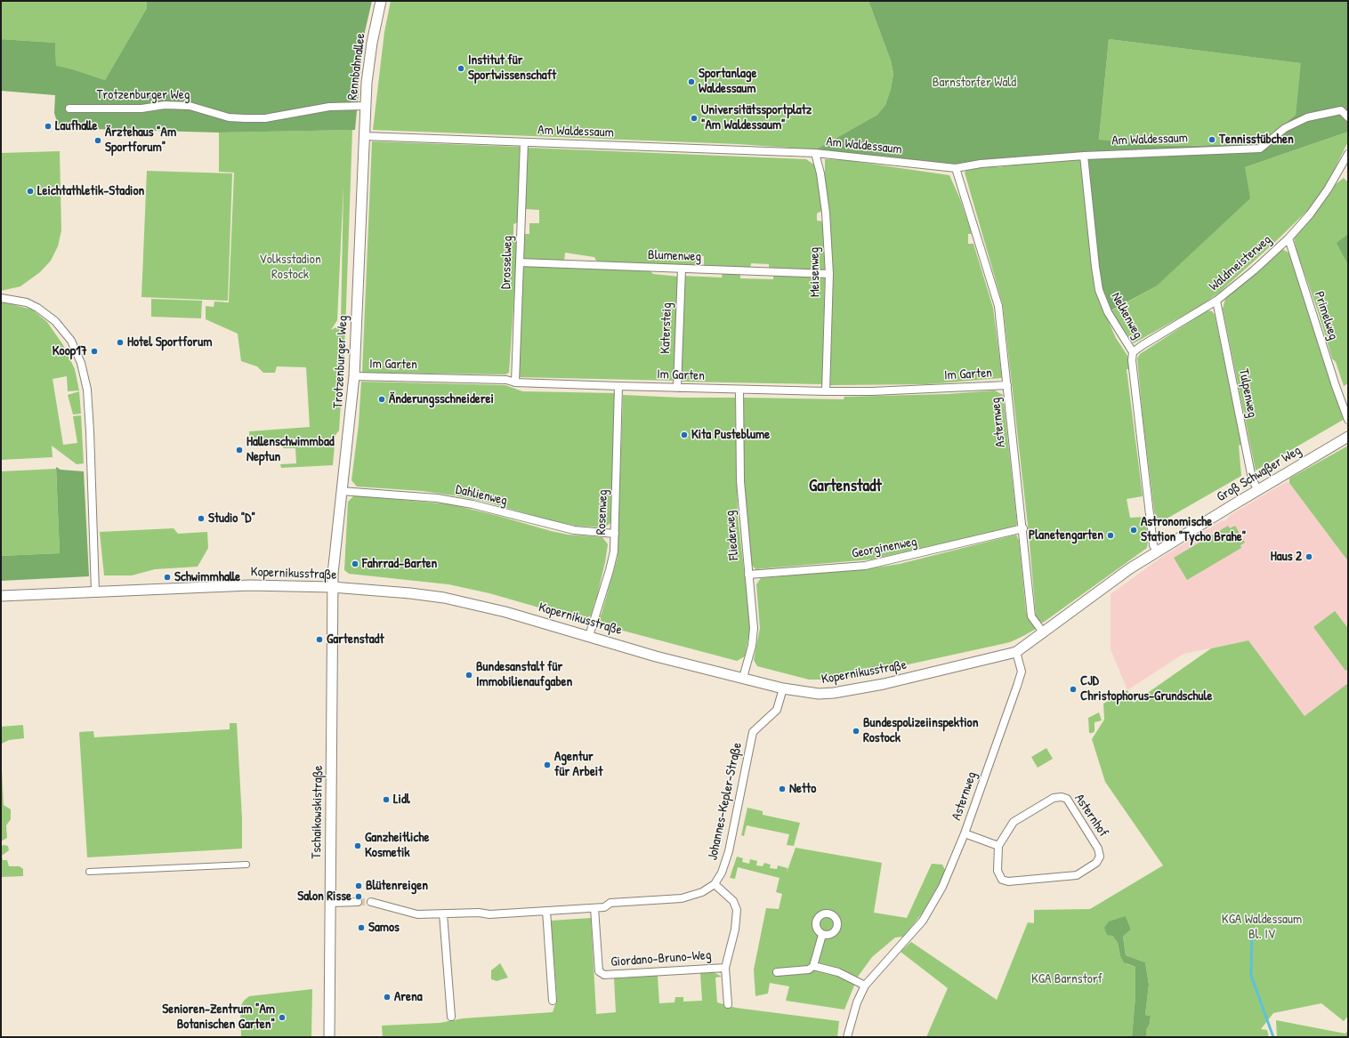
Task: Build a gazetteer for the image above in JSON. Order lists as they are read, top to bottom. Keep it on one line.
{"streets":{"street":["Rennbahnallee","Trotzenburger Weg","Am Waldessaum","Blumenweg","Drosselweg","Waldmeisterweg","Meisenweg","Nelkenweg","Primelweg","Katersteig","Im Garten","Tulpenweg","Asternweg","Groß Schwaßer Weg","Dahlienweg","Rosenweg","Fliederweg","Georginenweg","Kopernikusstraße","Johannes-Kepler-Straße","Tschaikowskistraße","Asternhof","Giordano-Bruno-Weg"]},"crossings":[["Rennbahnallee","Trotzenburger Weg"],["Rennbahnallee","Am Waldessaum"],["Trotzenburger Weg","Am Waldessaum"],["Trotzenburger Weg","Im Garten"],["Trotzenburger Weg","Dahlienweg"],["Trotzenburger Weg","Kopernikusstraße"],["Trotzenburger Weg","Tschaikowskistraße"],["Am Waldessaum","Drosselweg"],["Am Waldessaum","Meisenweg"],["Am Waldessaum","Nelkenweg"],["Am Waldessaum","Asternweg"],["Blumenweg","Drosselweg"],["Blumenweg","Meisenweg"],["Blumenweg","Katersteig"],["Drosselweg","Im Garten"],["Waldmeisterweg","Nelkenweg"],["Waldmeisterweg","Primelweg"],["Waldmeisterweg","Tulpenweg"],["Meisenweg","Im Garten"],["Nelkenweg","Groß Schwaßer Weg"],["Katersteig","Im Garten"],["Im Garten","Asternweg"],["Im Garten","Rosenweg"],["Im Garten","Fliederweg"],["Tulpenweg","Groß Schwaßer Weg"],["Asternweg","Groß Schwaßer Weg"],["Asternweg","Georginenweg"],["Asternweg","Kopernikusstraße"],["Groß Schwaßer Weg","Kopernikusstraße"],["Dahlienweg","Rosenweg"],["Rosenweg","Kopernikusstraße"],["Fliederweg","Georginenweg"],["Fliederweg","Kopernikusstraße"],["Kopernikusstraße","Johannes-Kepler-Straße"],["Kopernikusstraße","Tschaikowskistraße"],["Johannes-Kepler-Straße","Giordano-Bruno-Weg"]],"districts":["Gartenstadt"],"parks":["Barnstorfer Wald","Volksstadion Rostock","KGA Waldessaum Bl. IV","KGA Barnstorf"],"places":["Institut für Sportwissenschaft","Sportanlage Waldessaum","Universitätssportplatz \"Am Waldessaum\"","Laufhalle","Tennisstübchen","Ärztehaus \"Am Sportforum\"","Leichtathletik-Stadion","Hotel Sportforum","Koop17","Änderungsschneiderei","Kita Pusteblume","Hallenschwimmbad Neptun","Studio \"D\"","Astronomische Station \"Tycho Brahe\"","Planetengarten","Haus 2","Fahrrad-Barten","Schwimmhalle","Gartenstadt","Bundesanstalt für Immobilienaufgaben","CJD Christophorus-Grundschule","Bundespolizeiinspektion Rostock","Agentur für Arbeit","Netto","Lidl","Ganzheitliche Kosmetik","Blütenreigen","Salon Risse","Samos","Arena","Senioren-Zentrum \"Am Botanischen Garten\""]}
